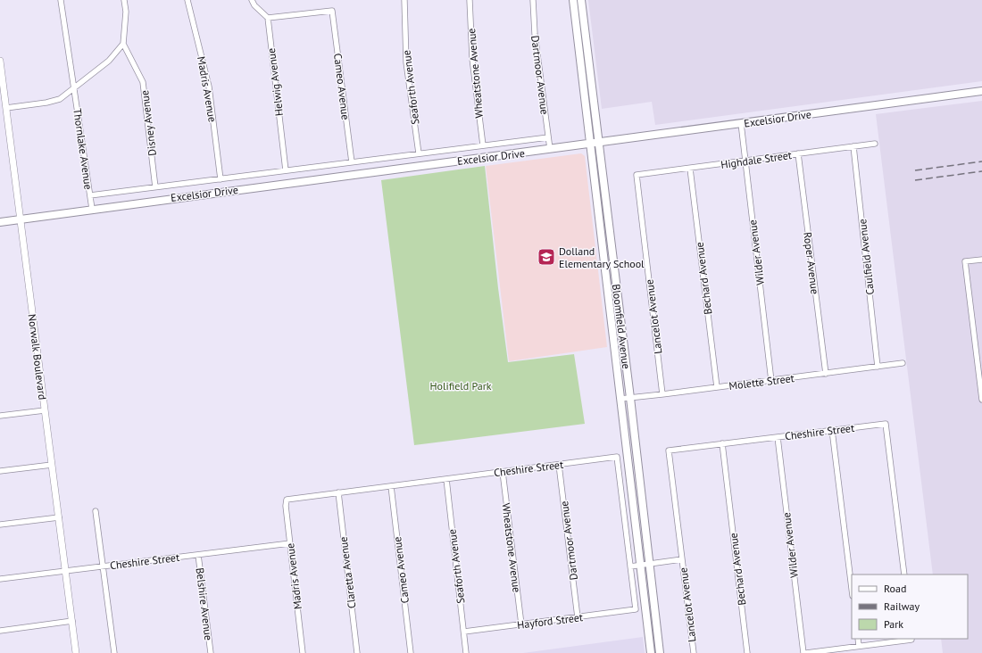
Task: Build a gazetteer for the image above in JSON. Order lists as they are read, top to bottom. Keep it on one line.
{"streets":{"main road":["Excelsior Drive","Bloomfield Avenue"],"street":["Wheatstone Avenue","Dartmoor Avenue","Helwig Avenue","Cameo Avenue","Seaforth Avenue","Madris Avenue","Disney Avenue","Thornlake Avenue","Highdale Street","Wilder Avenue","Caulfield Avenue","Roper Avenue","Bechard Avenue","Lancelot Avenue","Norwalk Boulevard","Molette Street","Cheshire Street","Claretta Avenue","Belshire Avenue","Hayford Street"]},"crossings":[["Wheatstone Avenue","Excelsior Drive"],["Wheatstone Avenue","Cheshire Street"],["Wheatstone Avenue","Hayford Street"],["Dartmoor Avenue","Excelsior Drive"],["Dartmoor Avenue","Cheshire Street"],["Dartmoor Avenue","Hayford Street"],["Helwig Avenue","Cameo Avenue"],["Helwig Avenue","Excelsior Drive"],["Cameo Avenue","Excelsior Drive"],["Cameo Avenue","Cheshire Street"],["Seaforth Avenue","Excelsior Drive"],["Seaforth Avenue","Cheshire Street"],["Seaforth Avenue","Hayford Street"],["Madris Avenue","Excelsior Drive"],["Madris Avenue","Cheshire Street"],["Excelsior Drive","Disney Avenue"],["Excelsior Drive","Thornlake Avenue"],["Excelsior Drive","Wilder Avenue"],["Excelsior Drive","Bloomfield Avenue"],["Excelsior Drive","Norwalk Boulevard"],["Highdale Street","Wilder Avenue"],["Highdale Street","Caulfield Avenue"],["Highdale Street","Roper Avenue"],["Highdale Street","Bechard Avenue"],["Highdale Street","Lancelot Avenue"],["Wilder Avenue","Molette Street"],["Wilder Avenue","Cheshire Street"],["Caulfield Avenue","Molette Street"],["Roper Avenue","Molette Street"],["Bechard Avenue","Molette Street"],["Bechard Avenue","Cheshire Street"],["Lancelot Avenue","Molette Street"],["Lancelot Avenue","Cheshire Street"],["Bloomfield Avenue","Molette Street"],["Norwalk Boulevard","Cheshire Street"],["Cheshire Street","Claretta Avenue"],["Cheshire Street","Belshire Avenue"],["Cheshire Street","Hayford Street"]],"parks":["Holifield Park"],"places":{"school or university":["Dolland Elementary School"]},"legend":["Road","Railway","Park"]}
